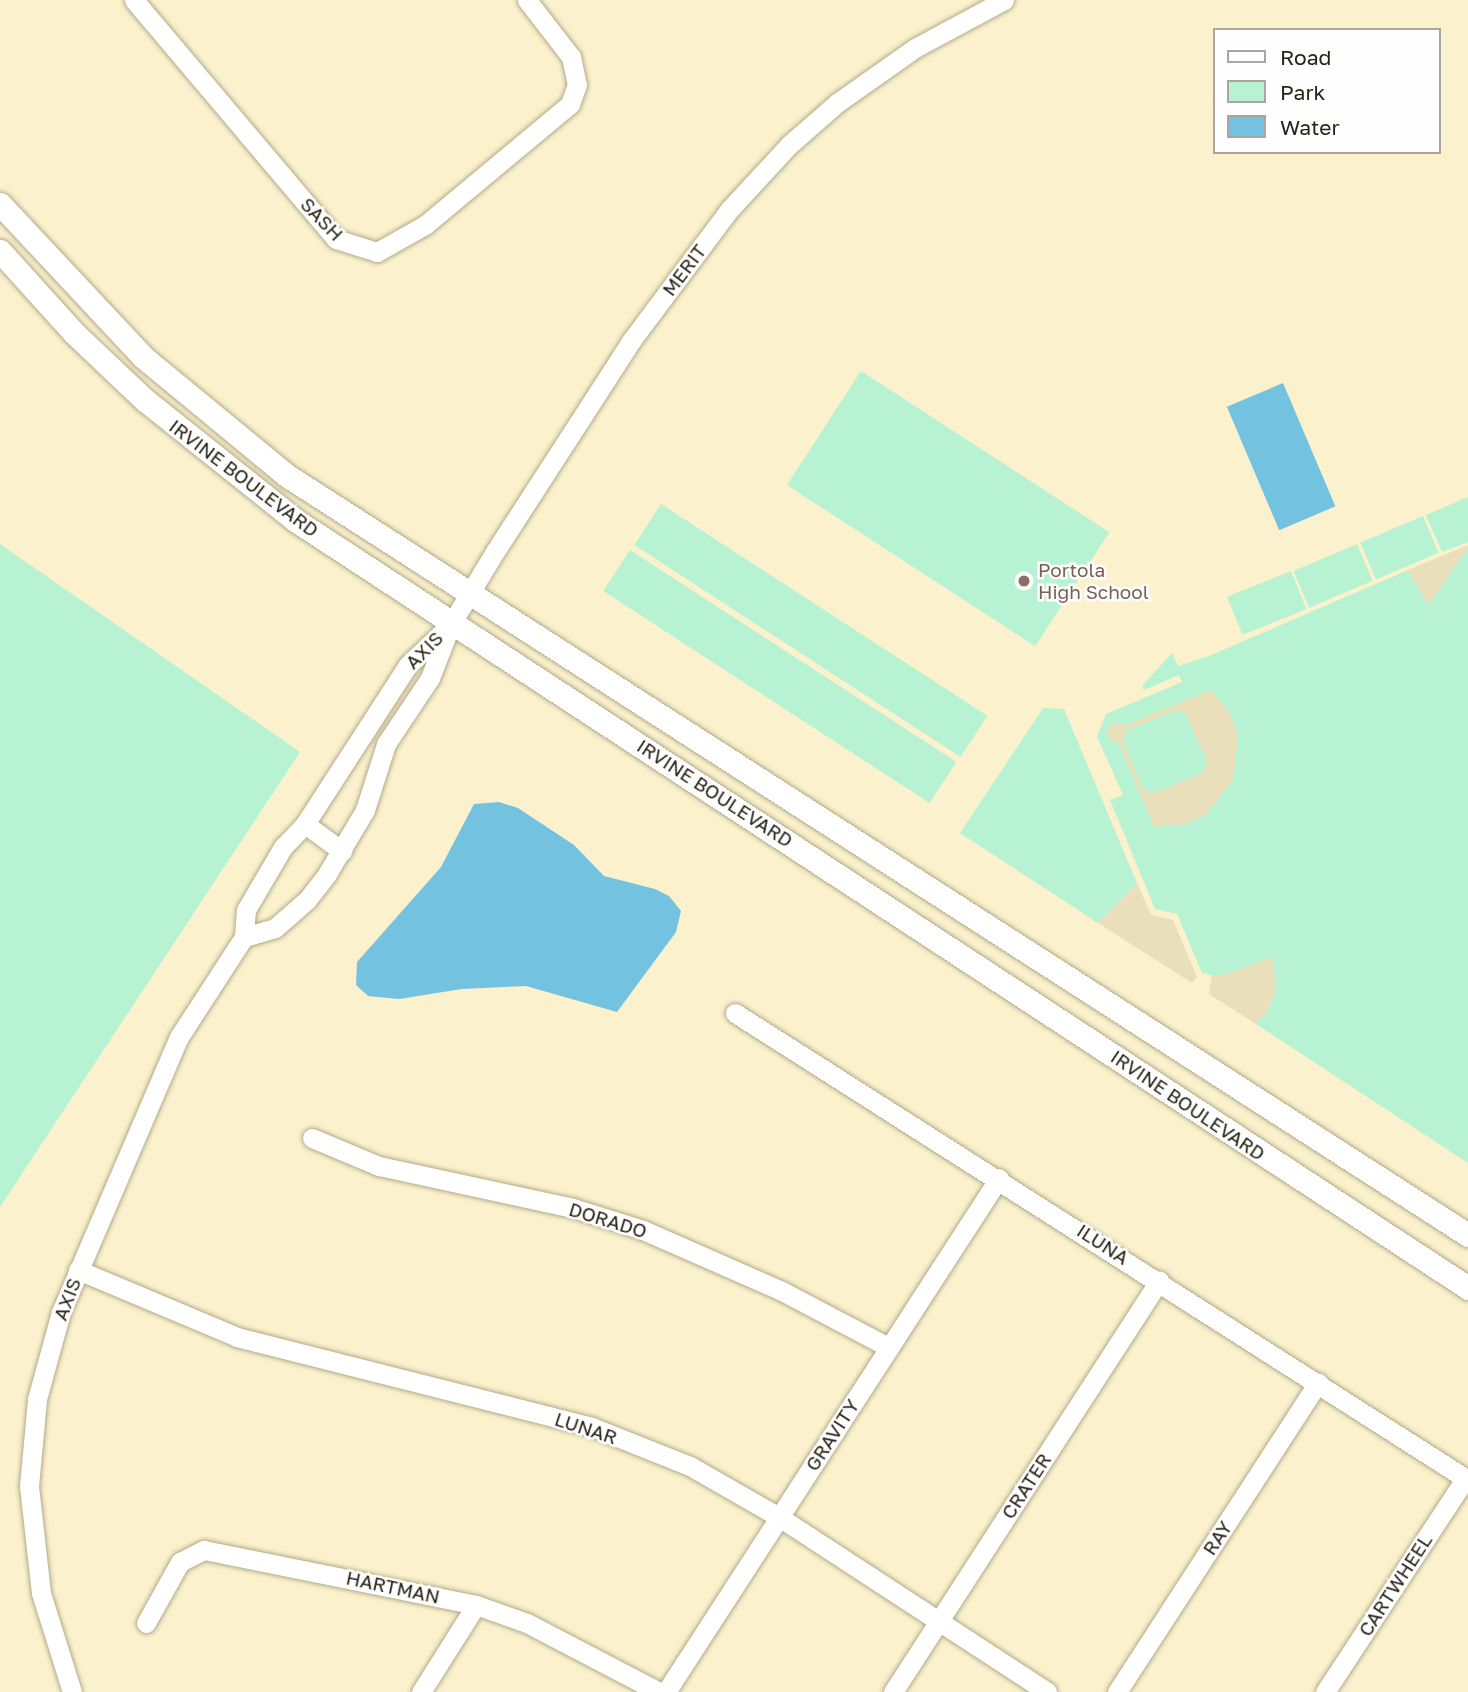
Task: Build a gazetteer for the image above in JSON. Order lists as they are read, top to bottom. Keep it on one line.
{"streets":{"main road":["IRVINE BOULEVARD"],"street":["SASH","MERIT","AXIS","DORADO","ILUNA","LUNAR","GRAVITY","CRATER","RAY","CARTWHEEL","HARTMAN"]},"crossings":[["MERIT","IRVINE BOULEVARD"],["MERIT","AXIS"],["IRVINE BOULEVARD","AXIS"],["AXIS","LUNAR"],["DORADO","GRAVITY"],["ILUNA","GRAVITY"],["ILUNA","CRATER"],["ILUNA","RAY"],["ILUNA","CARTWHEEL"],["LUNAR","GRAVITY"],["LUNAR","CRATER"]],"places":["Portola High School"],"legend":["Road","Park","Water"]}
